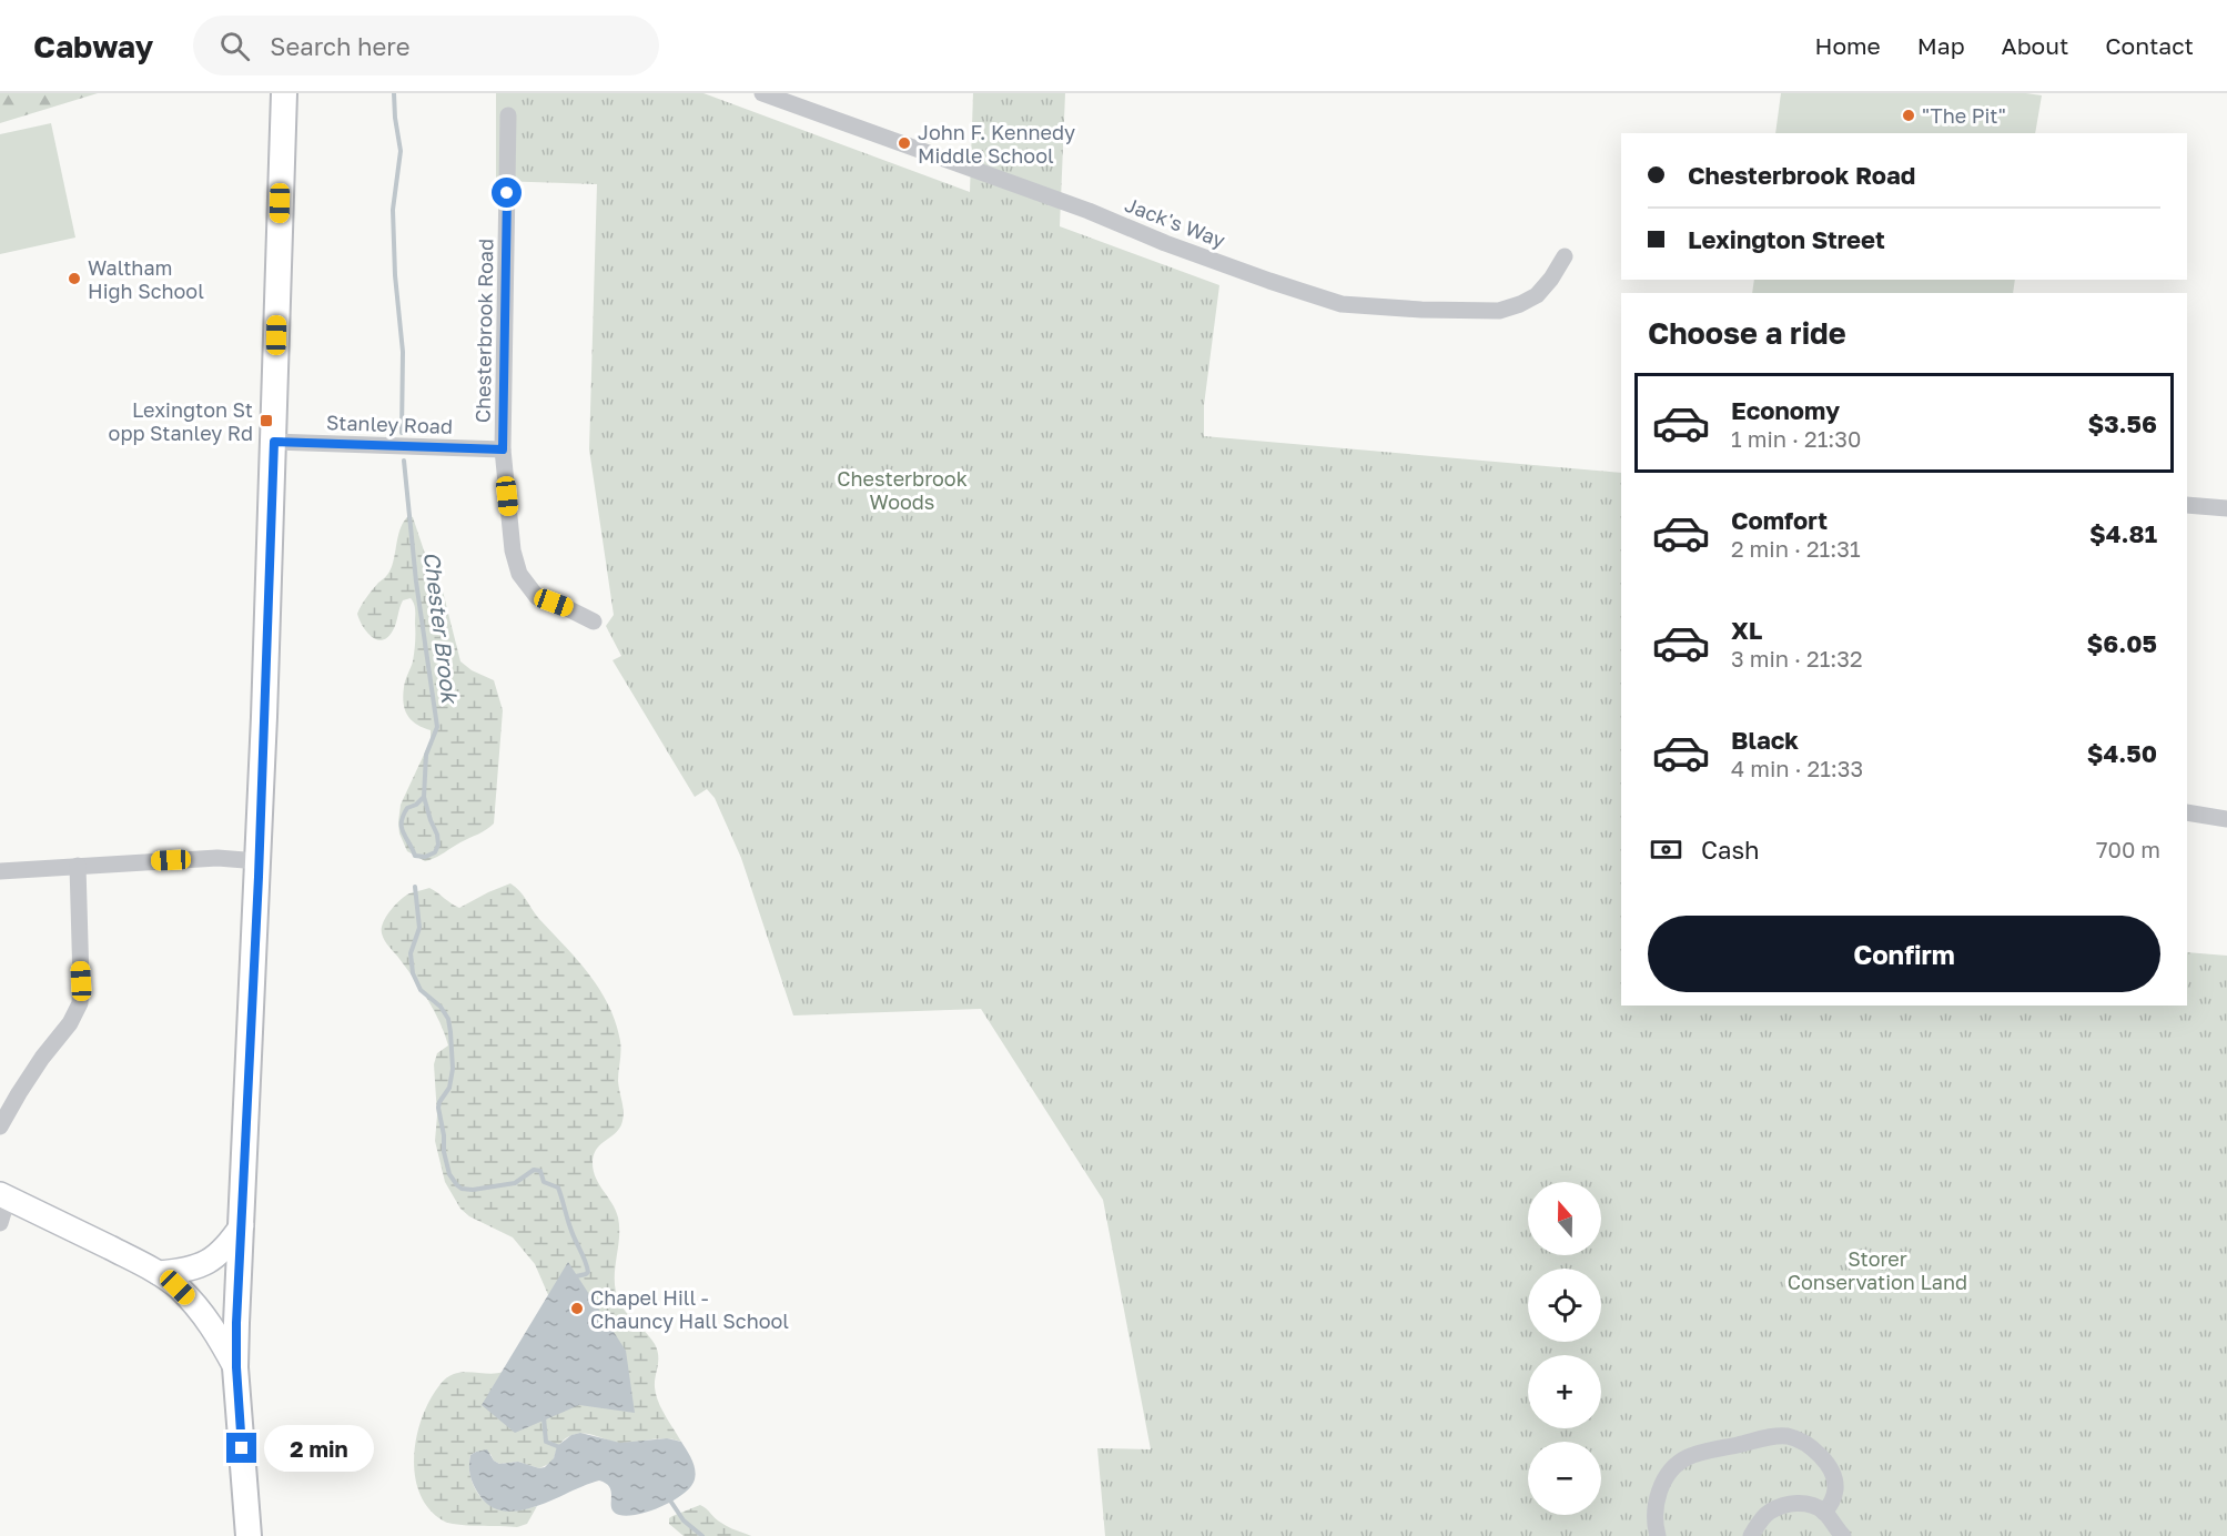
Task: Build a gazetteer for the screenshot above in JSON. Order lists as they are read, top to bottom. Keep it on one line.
{"streets":{"street":["Jack's Way","Chesterbrook Road","Stanley Road"]},"crossings":[["Chesterbrook Road","Stanley Road"]],"water":["Chester Brook"],"parks":["Chesterbrook Woods","Storer Conservation Land"],"places":{"other":["\"The Pit\"","John F. Kennedy Middle School","Waltham High School","Chapel Hill - Chauncy Hall School"],"transit":["Lexington St opp Stanley Rd"]},"north":"top","page":{"header":"Cabway","search":"Search here","nav":["Home","Map","About","Contact"],"banner":["Chesterbrook Road","Lexington Street"],"heading":"Choose a ride","list":[{"name":"Economy","note":"1 min · 21:30","value":"$3.56"},{"name":"Comfort","note":"2 min · 21:31","value":"$4.81"},{"name":"XL","note":"3 min · 21:32","value":"$6.05"},{"name":"Black","note":"4 min · 21:33","value":"$4.50"}],"pay":["Cash","700 m"],"buttons":"Confirm","map_buttons":["+","−"],"bubble":"2 min"}}
